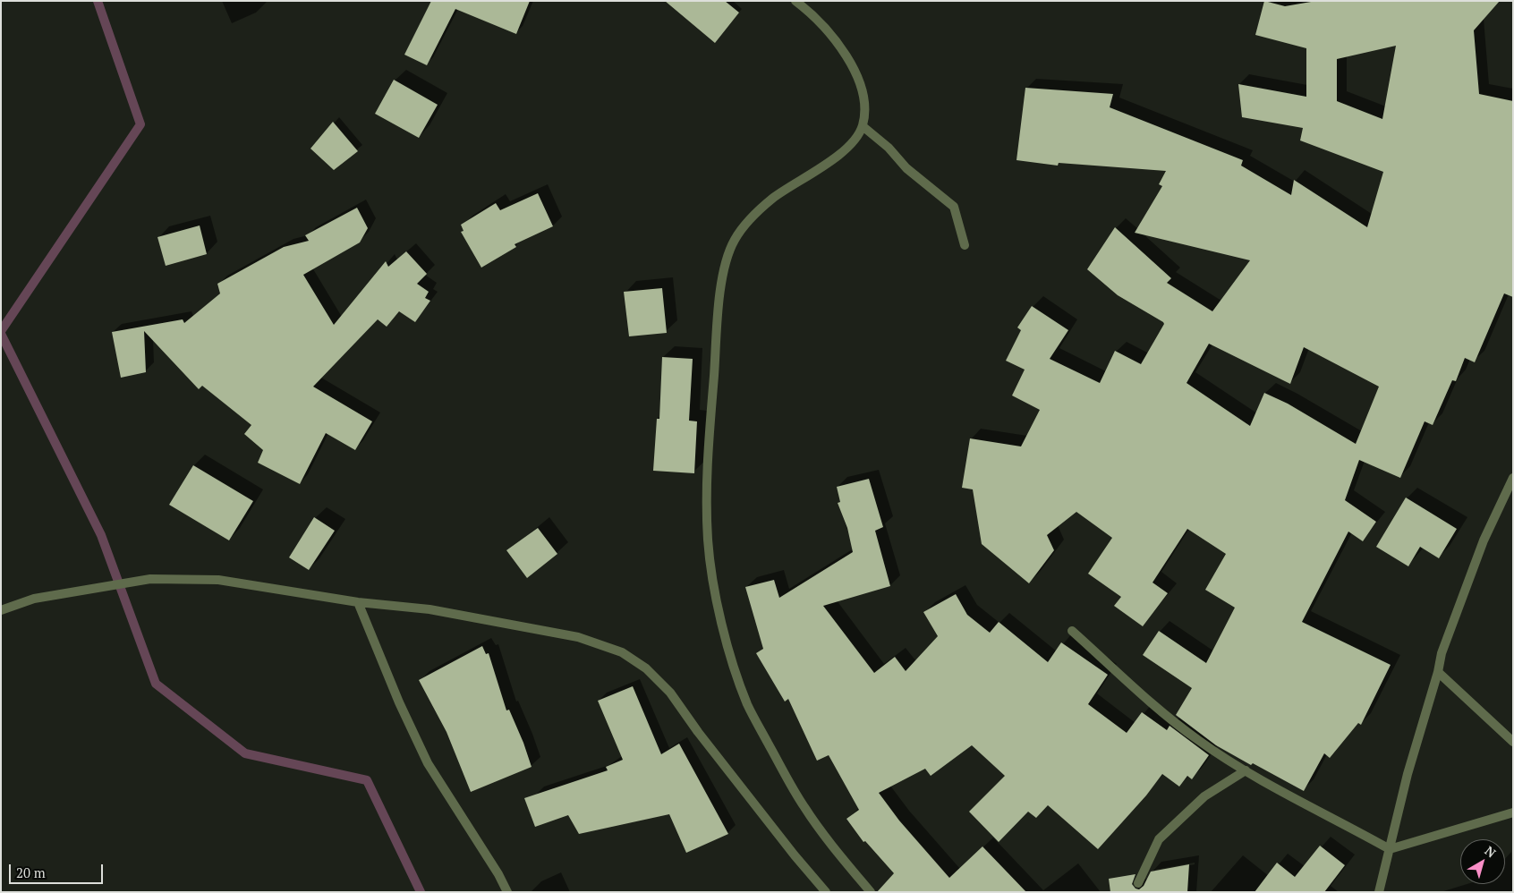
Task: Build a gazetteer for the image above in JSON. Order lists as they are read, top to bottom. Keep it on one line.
{"scale_bar":"20 m","north":"top right"}
